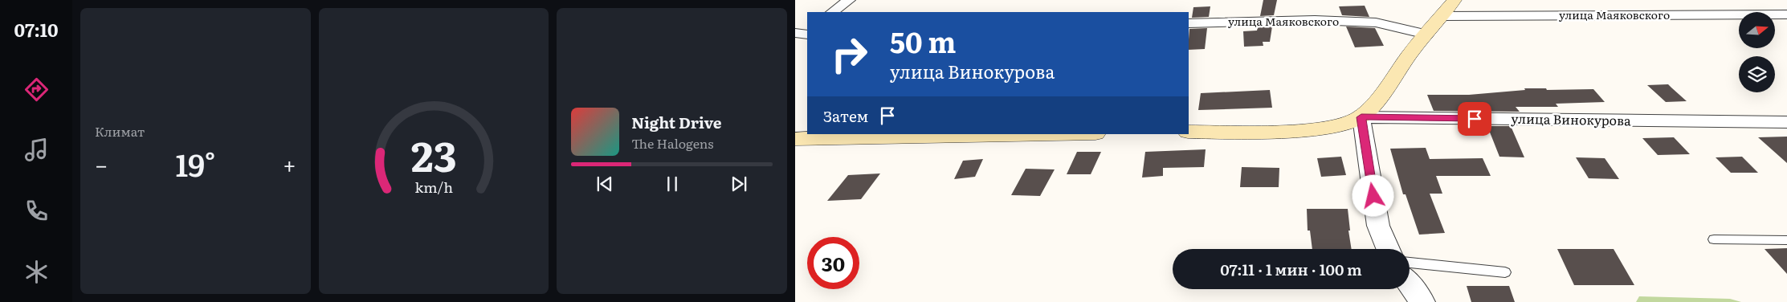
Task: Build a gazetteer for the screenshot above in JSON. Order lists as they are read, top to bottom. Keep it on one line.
{"streets":{"main road":["улица Винокурова"],"street":["улица Маяковского"]},"north":"right","page":{"tabs":"07:10","tile":"Климат","turn":["50 m","улица Винокурова"],"then":"Затем","song":["Night Drive","The Halogens"],"heat":["−","19°","+"],"limit":"30","trip":"07:11 · 1 мин · 100 m","gauge":["23","km/h"]}}
